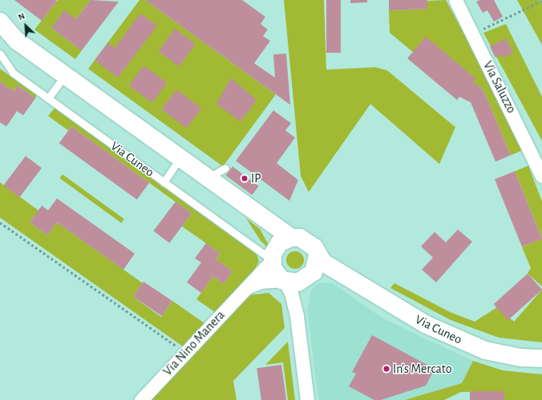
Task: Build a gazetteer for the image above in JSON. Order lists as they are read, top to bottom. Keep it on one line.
{"streets":{"main road":["Via Cuneo"],"street":["Via Saluzzo","Via Nino Manera"]},"crossings":[["Via Cuneo","Via Nino Manera"]],"places":["IP","In's Mercato"],"north":"top left"}
